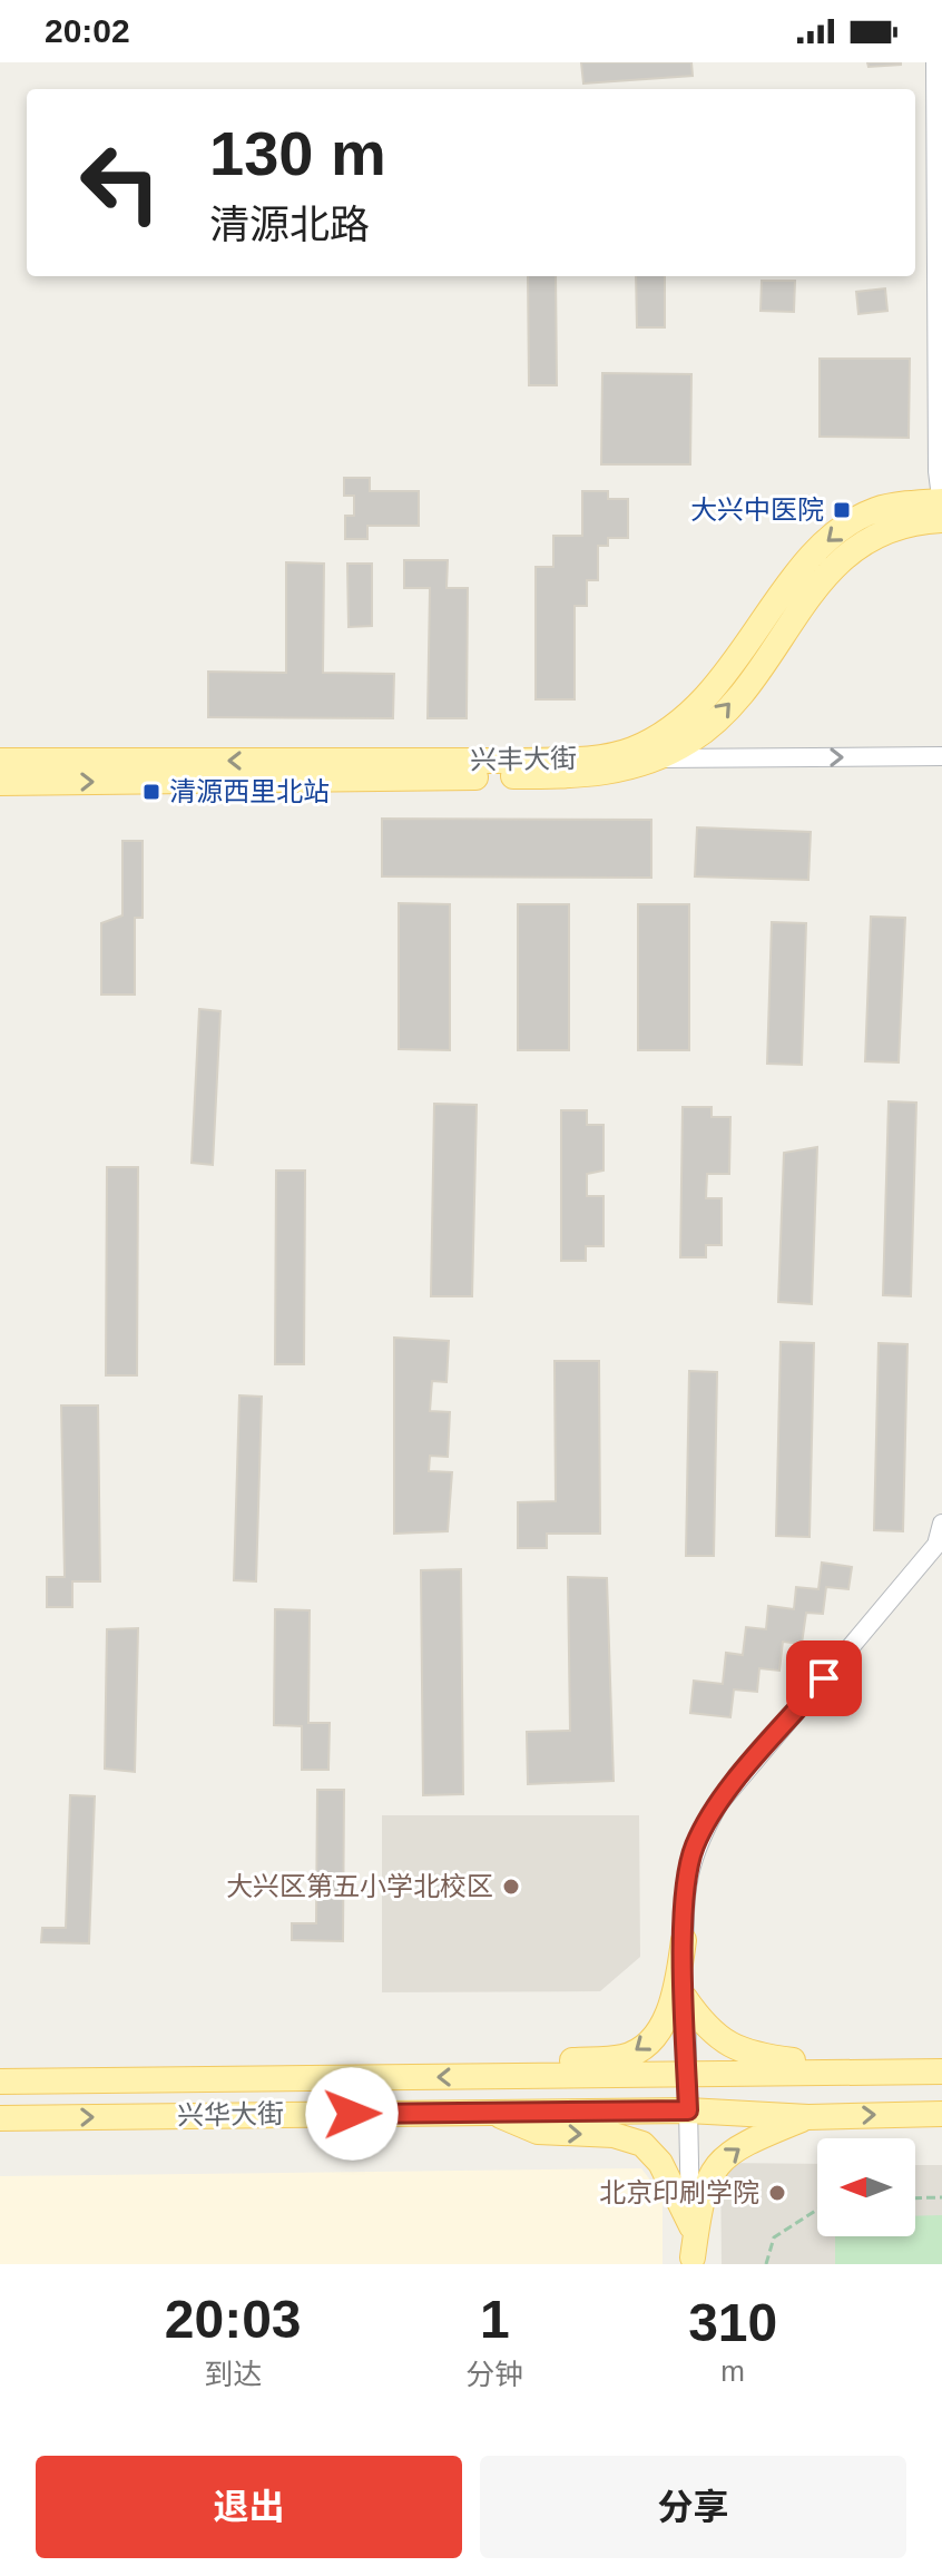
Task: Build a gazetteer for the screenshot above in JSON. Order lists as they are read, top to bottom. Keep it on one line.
{"streets":{"main road":["兴丰大街","兴华大街"]},"places":{"transit":["大兴中医院","清源西里北站"],"other":["大兴区第五小学北校区","北京印刷学院"]},"north":"left","page":{"status":"20:02","turn":["130 m","清源北路"],"eta":["20:03","到达","1","分钟","310","m"],"buttons":["退出","分享"]}}
